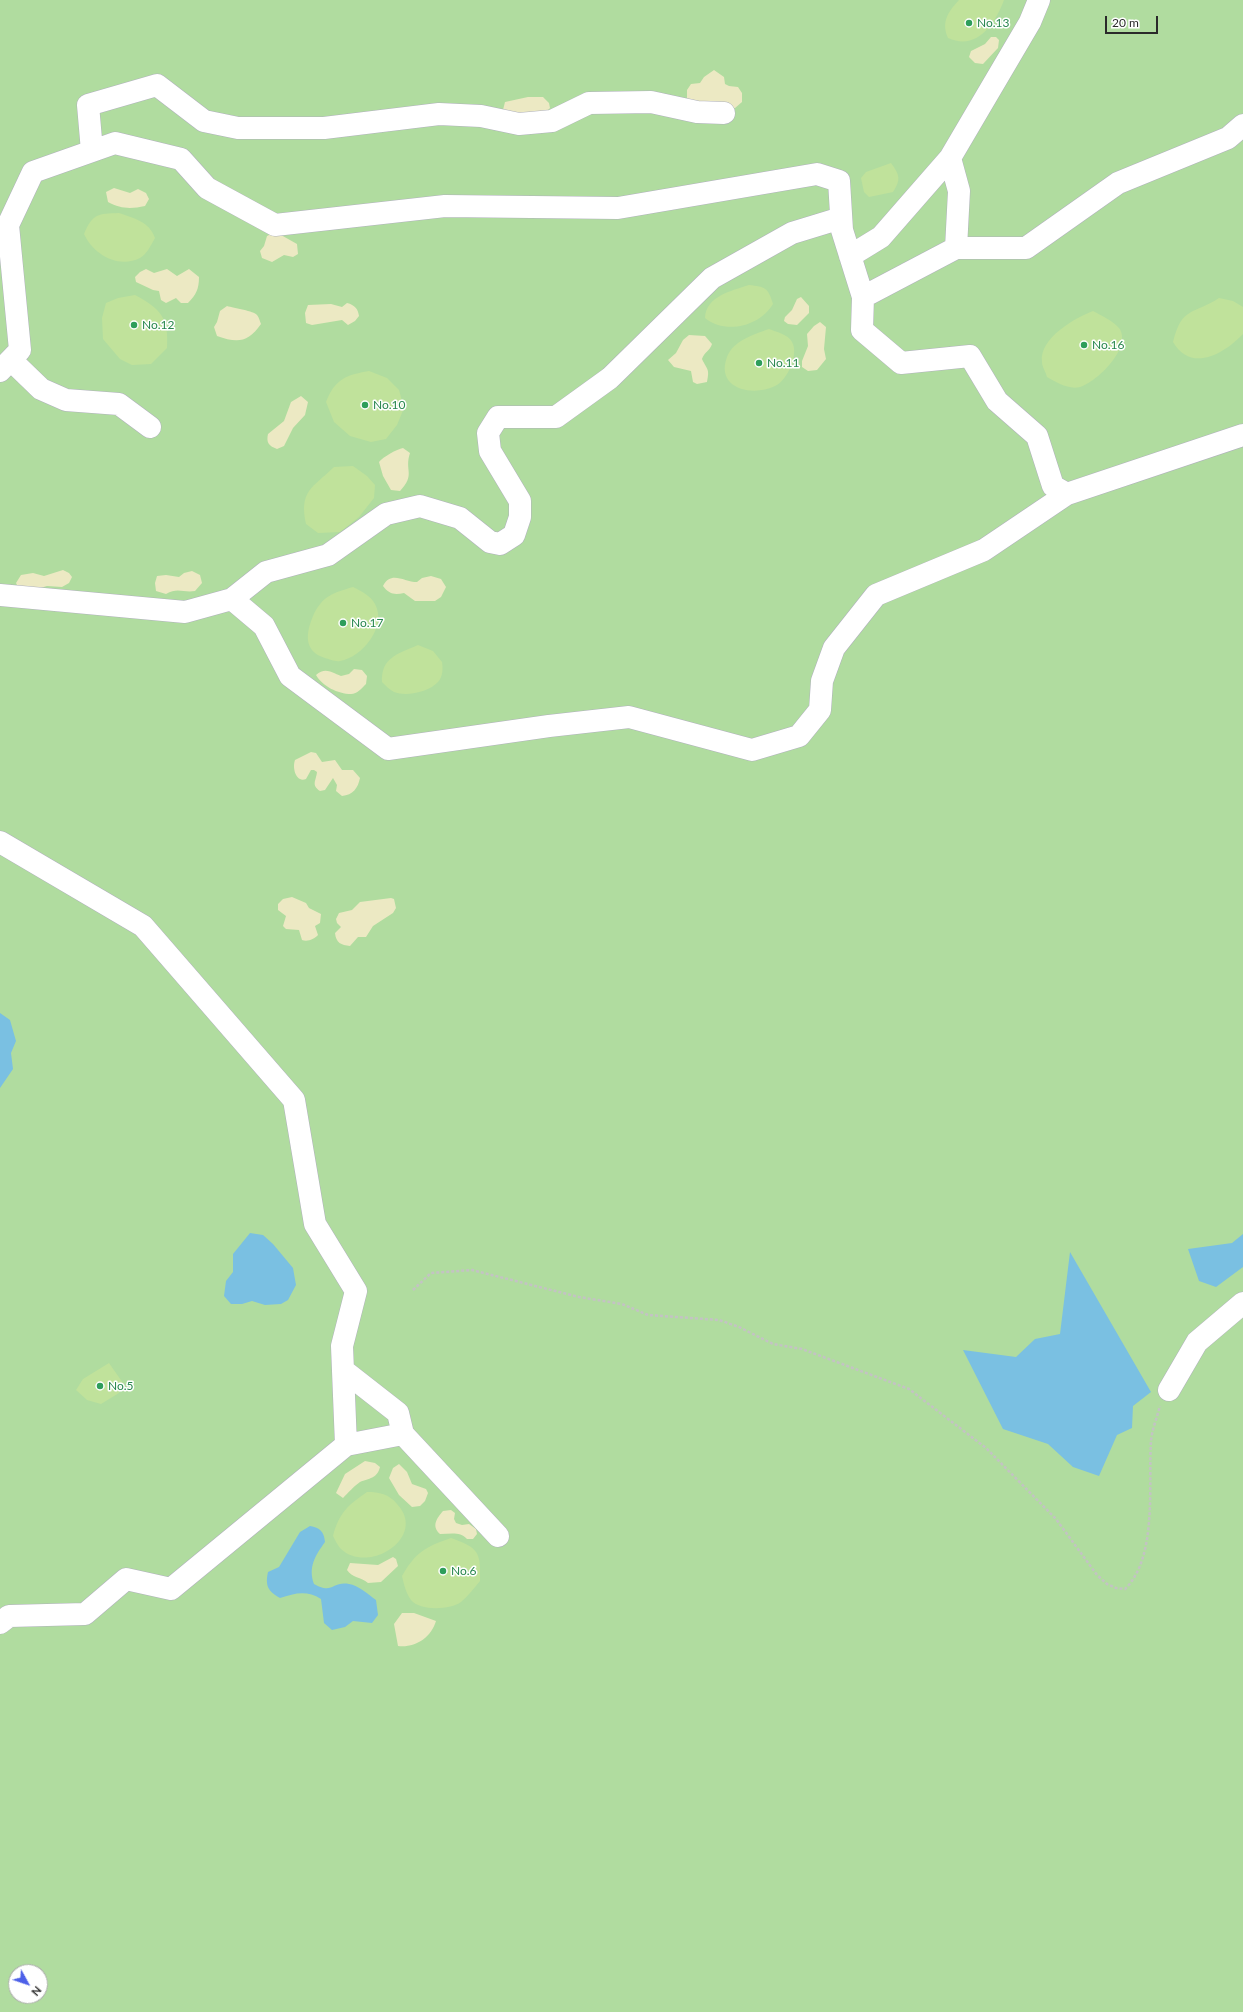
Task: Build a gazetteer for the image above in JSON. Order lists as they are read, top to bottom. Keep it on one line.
{"places":["No.13","No.12","No.16","No.11","No.10","No.17","No.5","No.6"],"scale_bar":"20 m","north":"bottom right"}
